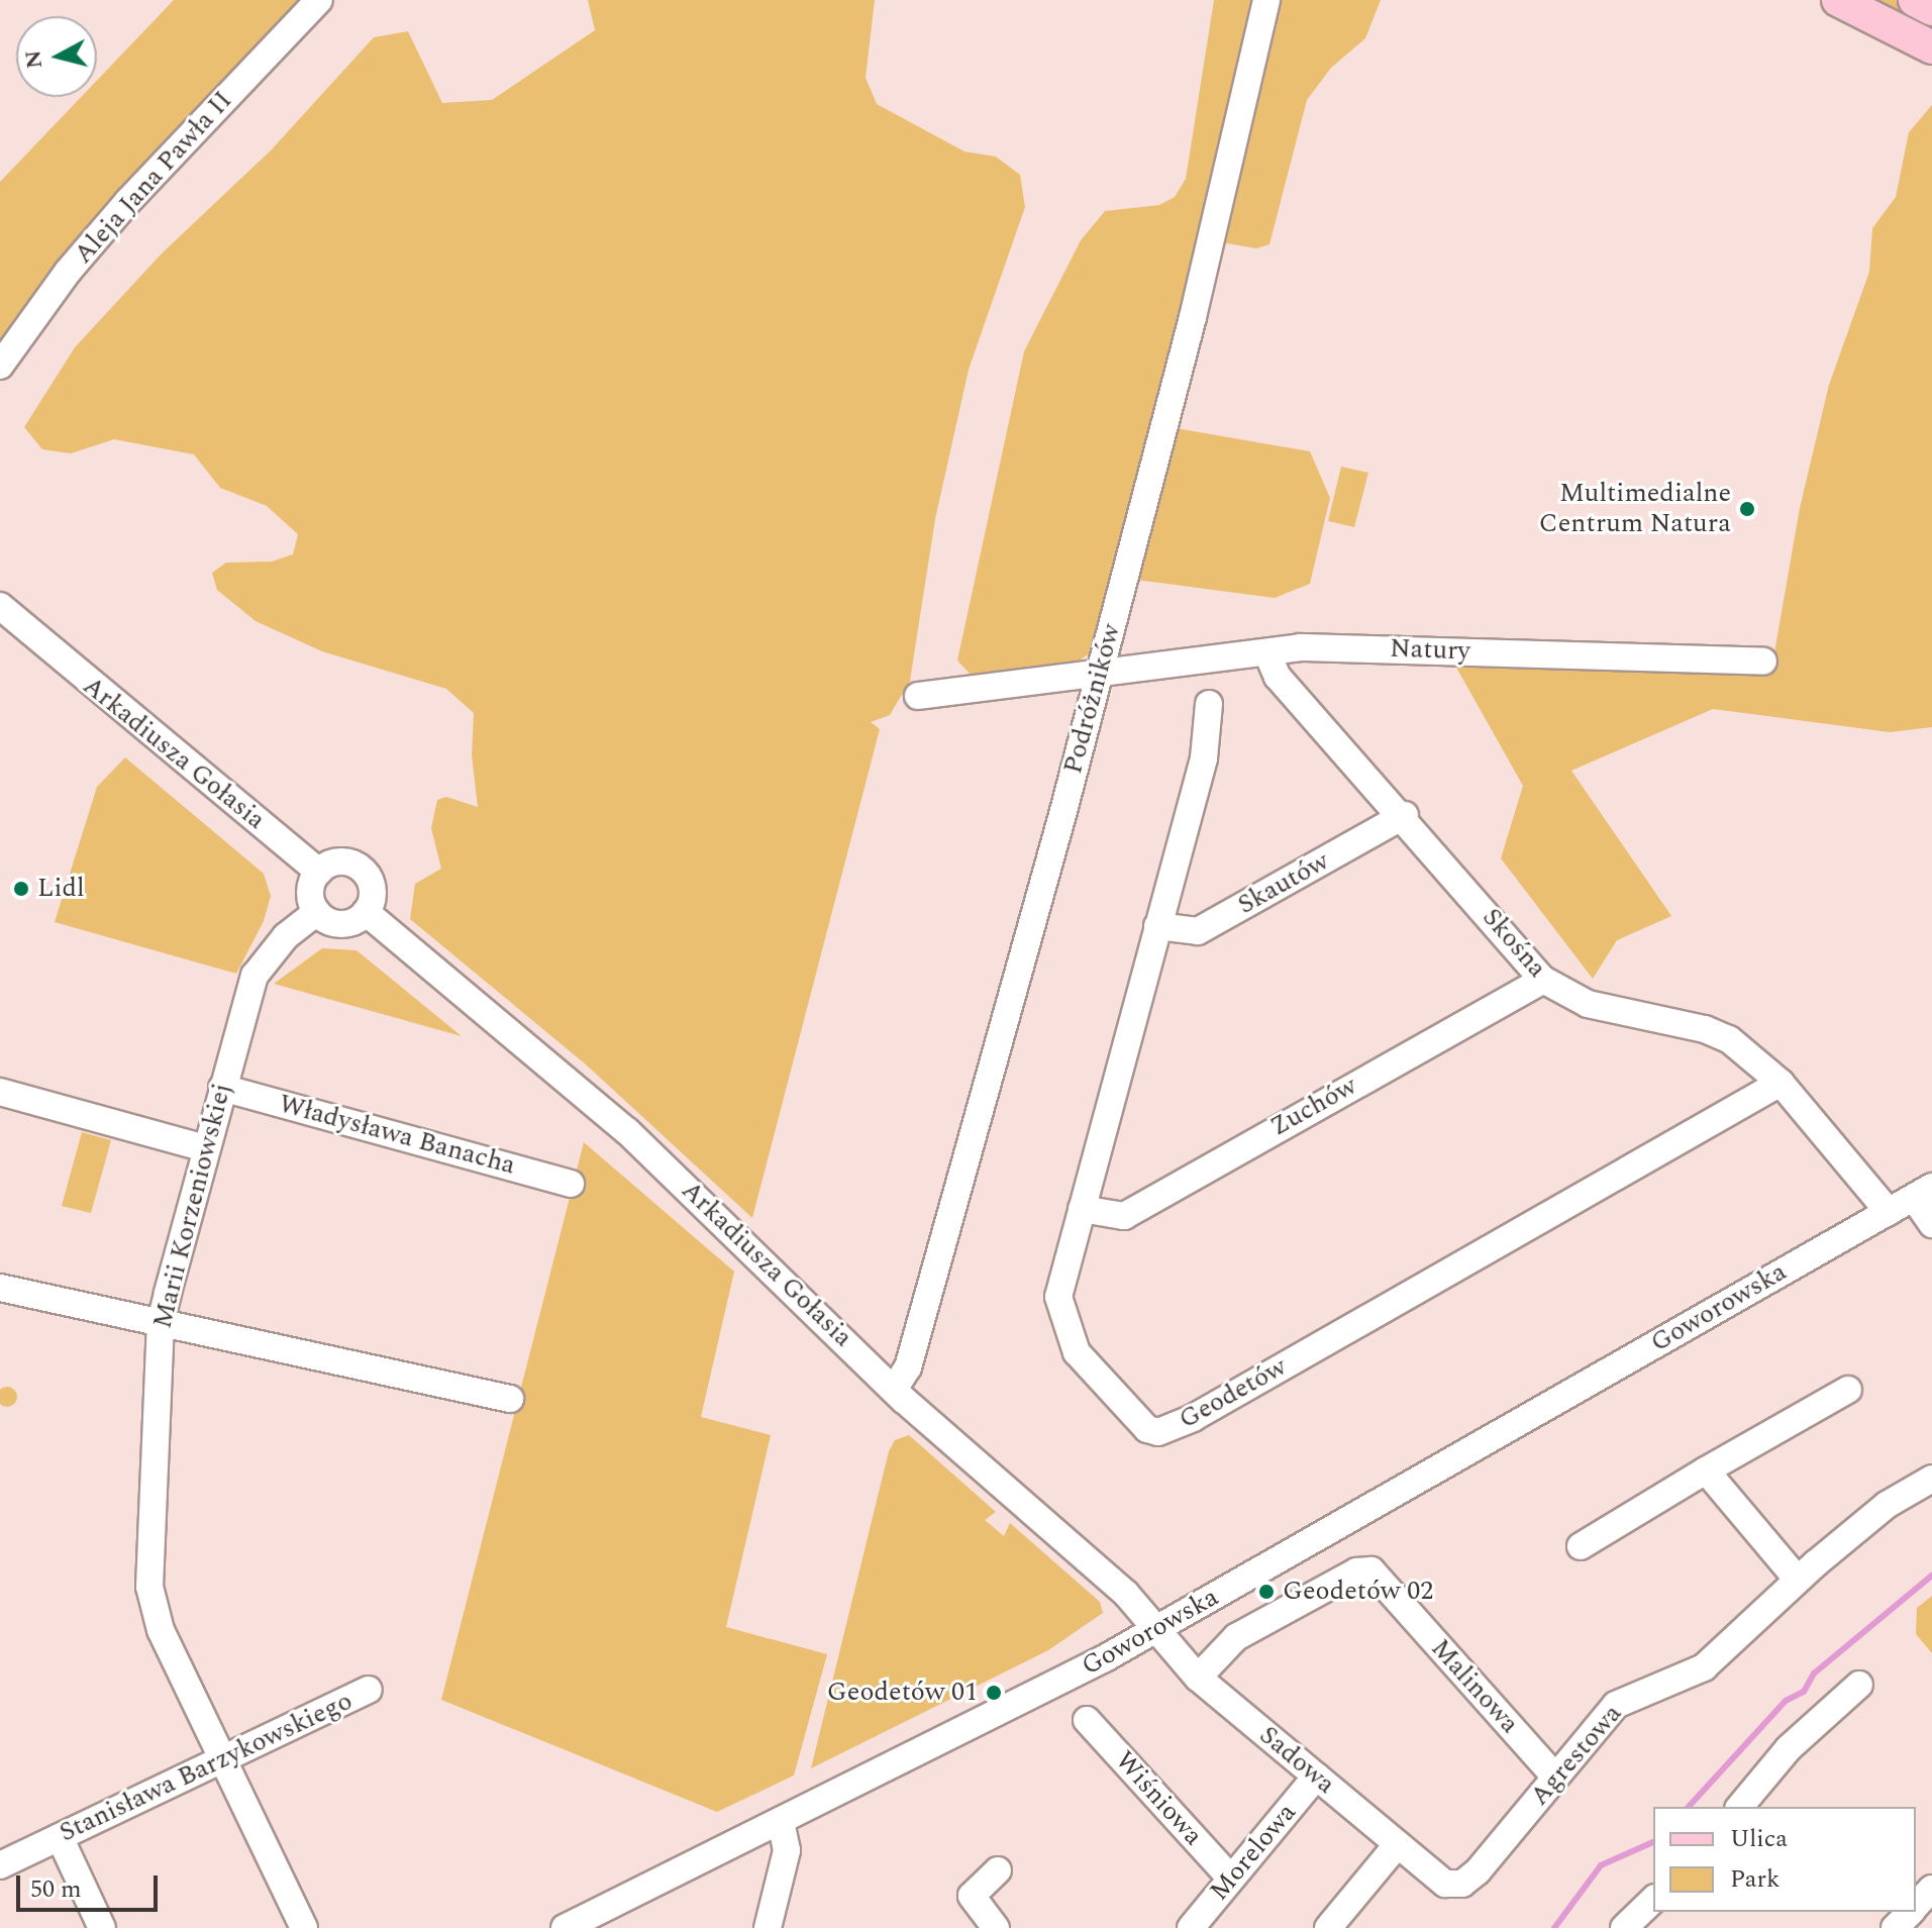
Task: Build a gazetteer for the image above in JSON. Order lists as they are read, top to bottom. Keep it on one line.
{"streets":{"street":["Aleja Jana Pawła II","Natury","Podróżników","Arkadiusza Gołasia","Skautów","Skośna","Zuchów","Władysława Banacha","Marii Korzeniowskiej","Goworowska","Geodetów","Malinowa","Agrestowa","Sadowa","Stanisława Barzykowskiego","Wiśniowa","Morelowa"]},"crossings":[["Natury","Podróżników"],["Natury","Skośna"],["Podróżników","Arkadiusza Gołasia"],["Arkadiusza Gołasia","Marii Korzeniowskiej"],["Arkadiusza Gołasia","Goworowska"],["Arkadiusza Gołasia","Sadowa"],["Skautów","Skośna"],["Skautów","Geodetów"],["Skośna","Zuchów"],["Skośna","Goworowska"],["Skośna","Geodetów"],["Zuchów","Geodetów"],["Władysława Banacha","Marii Korzeniowskiej"],["Marii Korzeniowskiej","Stanisława Barzykowskiego"],["Goworowska","Sadowa"],["Malinowa","Agrestowa"],["Malinowa","Sadowa"],["Agrestowa","Sadowa"],["Sadowa","Morelowa"],["Wiśniowa","Morelowa"]],"places":["Multimedialne Centrum Natura","Lidl","Geodetów 02","Geodetów 01"],"legend":["Ulica","Park"],"scale_bar":"50 m","north":"left"}
